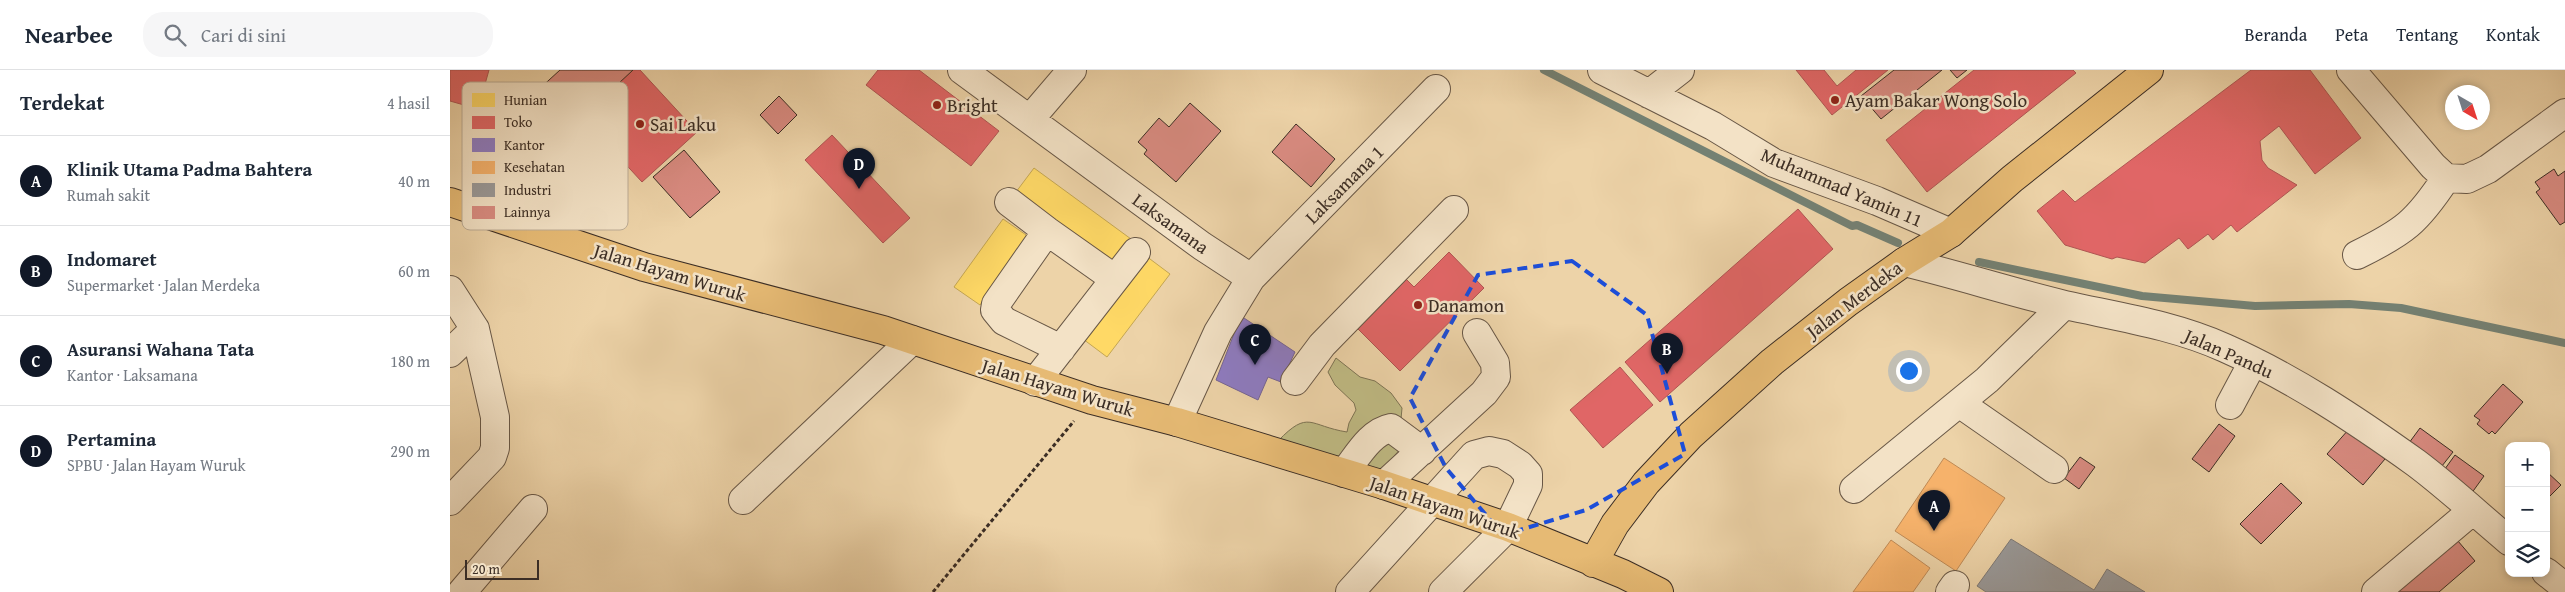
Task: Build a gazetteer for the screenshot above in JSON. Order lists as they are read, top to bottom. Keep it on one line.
{"streets":{"main road":["Jalan Hayam Wuruk","Jalan Merdeka"],"street":["Laksamana 1","Muhammad Yamin 11","Laksamana","Jalan Pandu"]},"crossings":[["Laksamana 1","Laksamana"],["Muhammad Yamin 11","Jalan Merdeka"],["Jalan Hayam Wuruk","Jalan Merdeka"],["Jalan Merdeka","Jalan Pandu"]],"places":["Ayam Bakar Wong Solo","Bright","Sai Laku","Danamon"],"legend":["Hunian","Toko","Kantor","Kesehatan","Industri","Lainnya"],"scale_bar":"20 m","north":"bottom right","page":{"header":"Nearbee","search":"Cari di sini","nav":["Beranda","Peta","Tentang","Kontak"],"heading":["Terdekat","4 hasil"],"list":[{"mark":"A","name":"Klinik Utama Padma Bahtera","note":"Rumah sakit","value":"40 m"},{"mark":"B","name":"Indomaret","note":"Supermarket · Jalan Merdeka","value":"60 m"},{"mark":"C","name":"Asuransi Wahana Tata","note":"Kantor · Laksamana","value":"180 m"},{"mark":"D","name":"Pertamina","note":"SPBU · Jalan Hayam Wuruk","value":"290 m"}],"pins":["D","C","B","A"],"map_buttons":["+","−"],"scale":"20 m"}}
